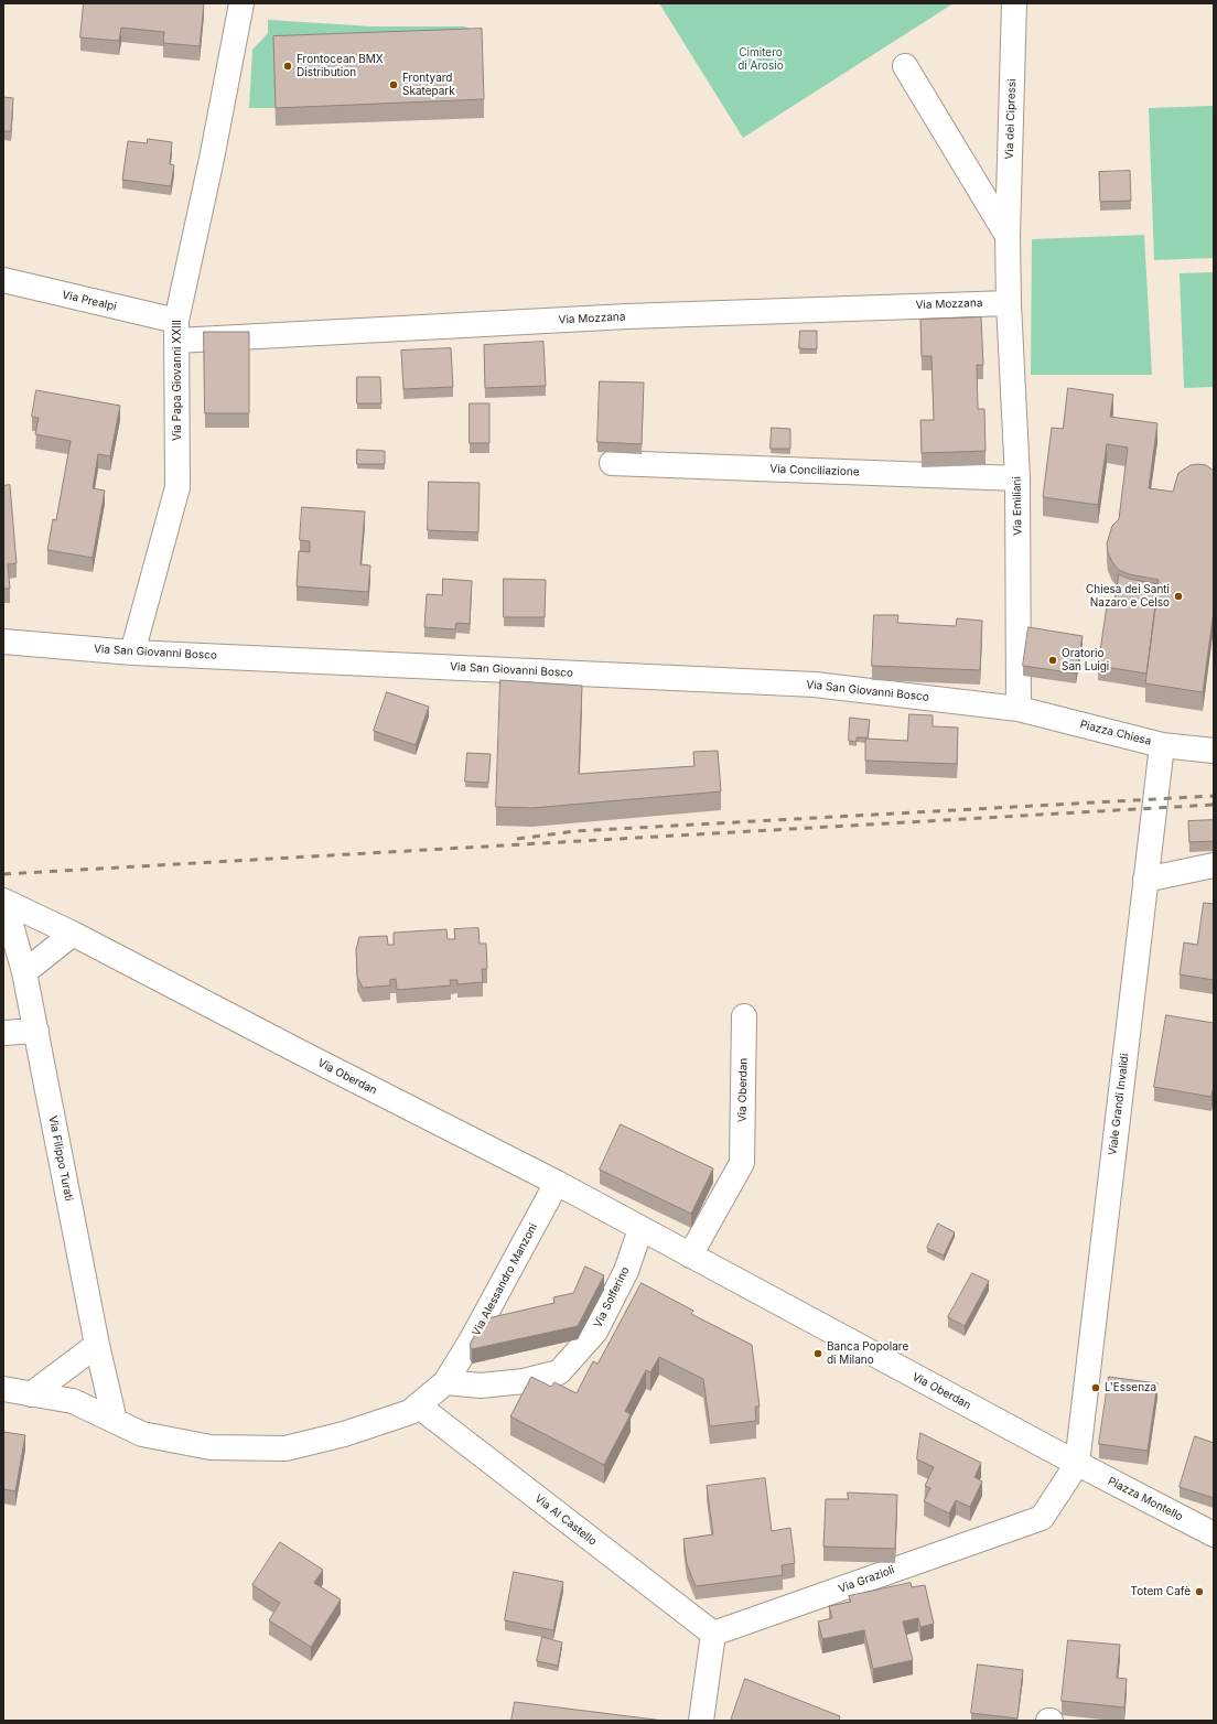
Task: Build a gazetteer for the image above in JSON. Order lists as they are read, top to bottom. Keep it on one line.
{"streets":{"street":["Via dei Cipressi","Via Prealpi","Via Mozzana","Via Papa Giovanni XXIII","Via Conciliazione","Via Emiliani","Via San Giovanni Bosco","Piazza Chiesa","Via Oberdan","Viale Grandi Invalidi","Via Filippo Turati","Via Alessandro Manzoni","Via Solferino","Piazza Montello","Via Al Castello","Via Grazioli"]},"crossings":[["Via dei Cipressi","Via Mozzana"],["Via dei Cipressi","Via Emiliani"],["Via Prealpi","Via Mozzana"],["Via Prealpi","Via Papa Giovanni XXIII"],["Via Mozzana","Via Papa Giovanni XXIII"],["Via Mozzana","Via Emiliani"],["Via Papa Giovanni XXIII","Via San Giovanni Bosco"],["Via Conciliazione","Via Emiliani"],["Via Emiliani","Via San Giovanni Bosco"],["Via Emiliani","Piazza Chiesa"],["Via San Giovanni Bosco","Piazza Chiesa"],["Piazza Chiesa","Viale Grandi Invalidi"],["Via Oberdan","Viale Grandi Invalidi"],["Via Oberdan","Via Filippo Turati"],["Via Oberdan","Via Alessandro Manzoni"],["Via Oberdan","Via Solferino"],["Via Oberdan","Piazza Montello"],["Via Oberdan","Via Grazioli"],["Viale Grandi Invalidi","Piazza Montello"],["Viale Grandi Invalidi","Via Grazioli"],["Via Filippo Turati","Via Alessandro Manzoni"],["Via Alessandro Manzoni","Via Solferino"],["Via Alessandro Manzoni","Via Al Castello"],["Piazza Montello","Via Grazioli"],["Via Al Castello","Via Grazioli"]],"parks":["Cimitero di Arosio"],"places":["Frontocean BMX Distribution","Frontyard Skatepark","Chiesa dei Santi Nazaro e Celso","Oratorio San Luigi","Banca Popolare di Milano","L'Essenza","Totem Cafè"]}
